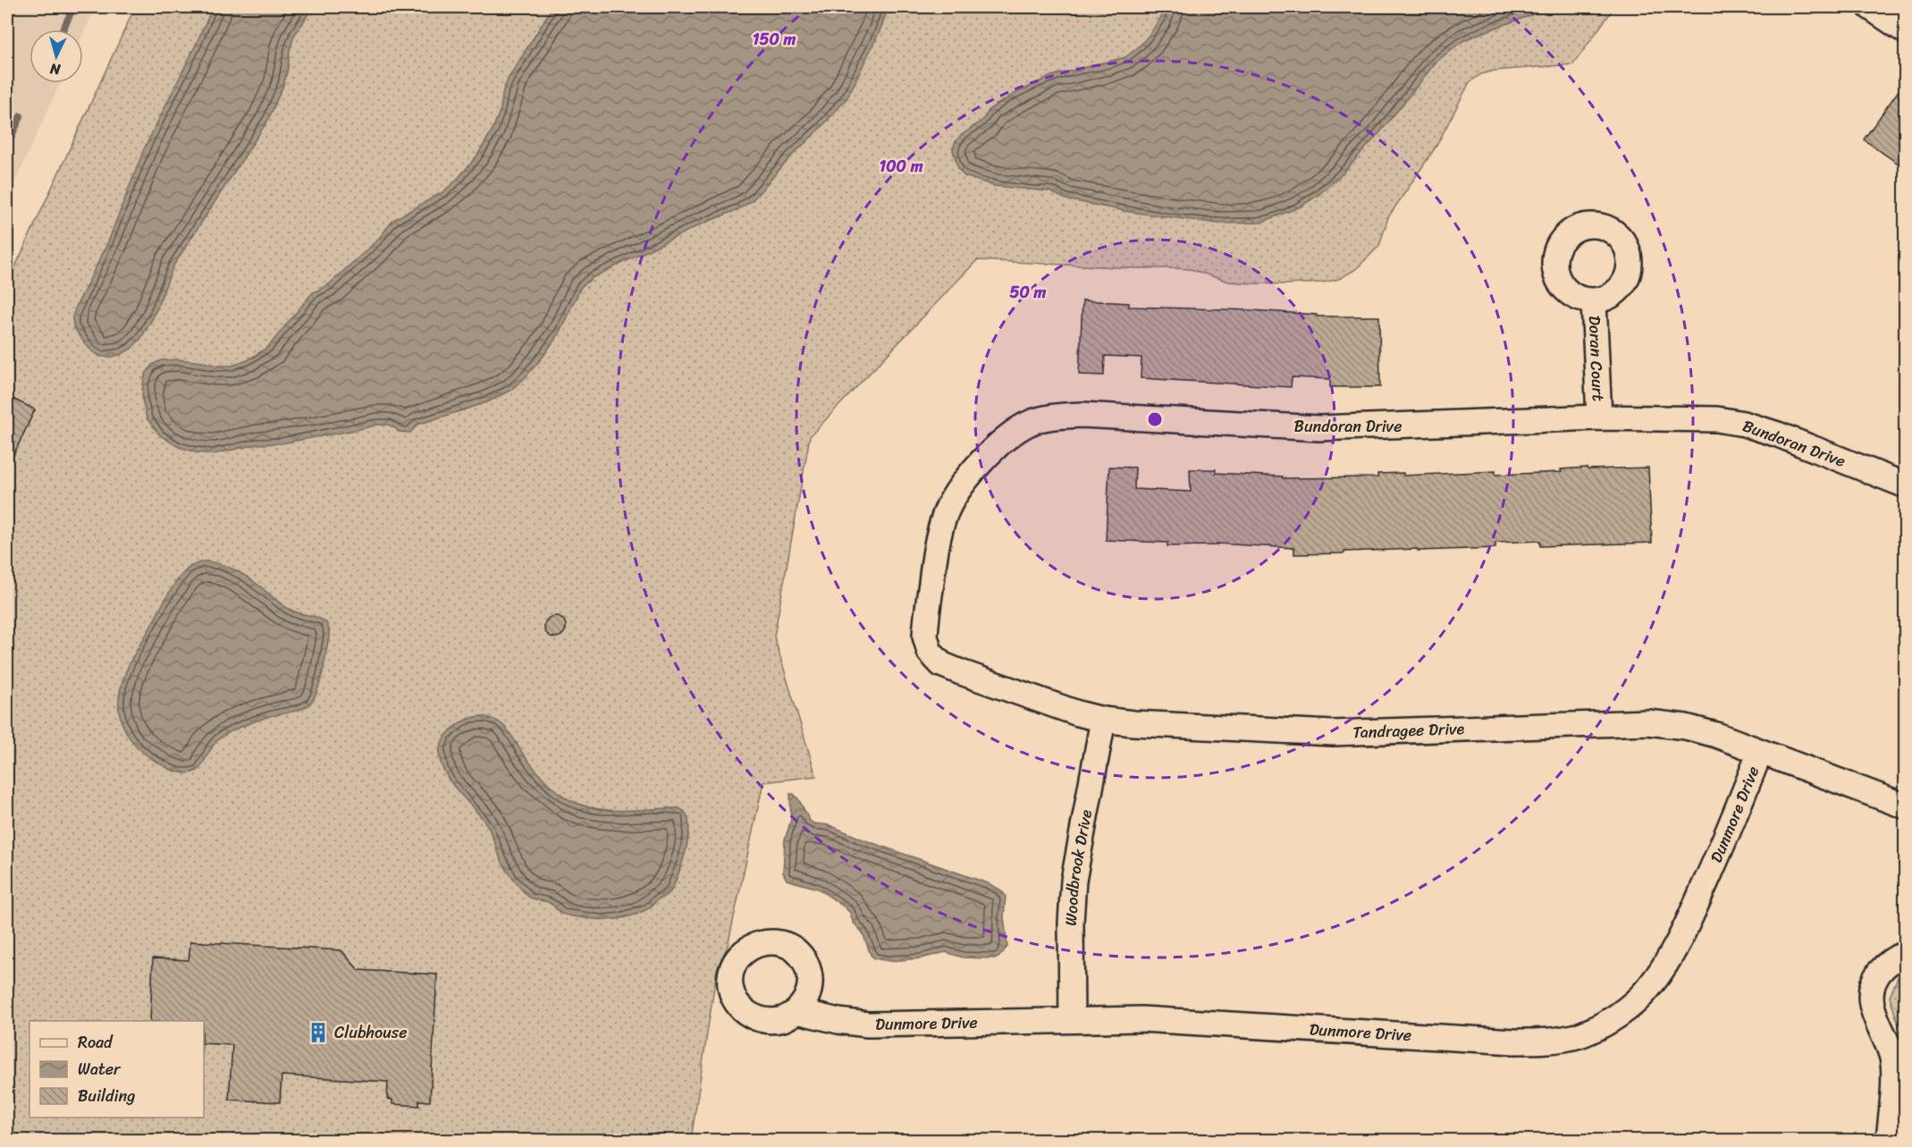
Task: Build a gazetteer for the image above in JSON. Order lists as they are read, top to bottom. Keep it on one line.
{"streets":{"street":["Doran Court","Bundoran Drive","Tandragee Drive","Dunmore Drive","Woodbrook Drive"]},"crossings":[["Doran Court","Bundoran Drive"],["Bundoran Drive","Tandragee Drive"],["Tandragee Drive","Dunmore Drive"],["Tandragee Drive","Woodbrook Drive"],["Dunmore Drive","Woodbrook Drive"]],"places":{"building":["Clubhouse"]},"legend":["Road","Water","Building"],"north":"bottom","rings":["150 m","100 m","50 m"]}
